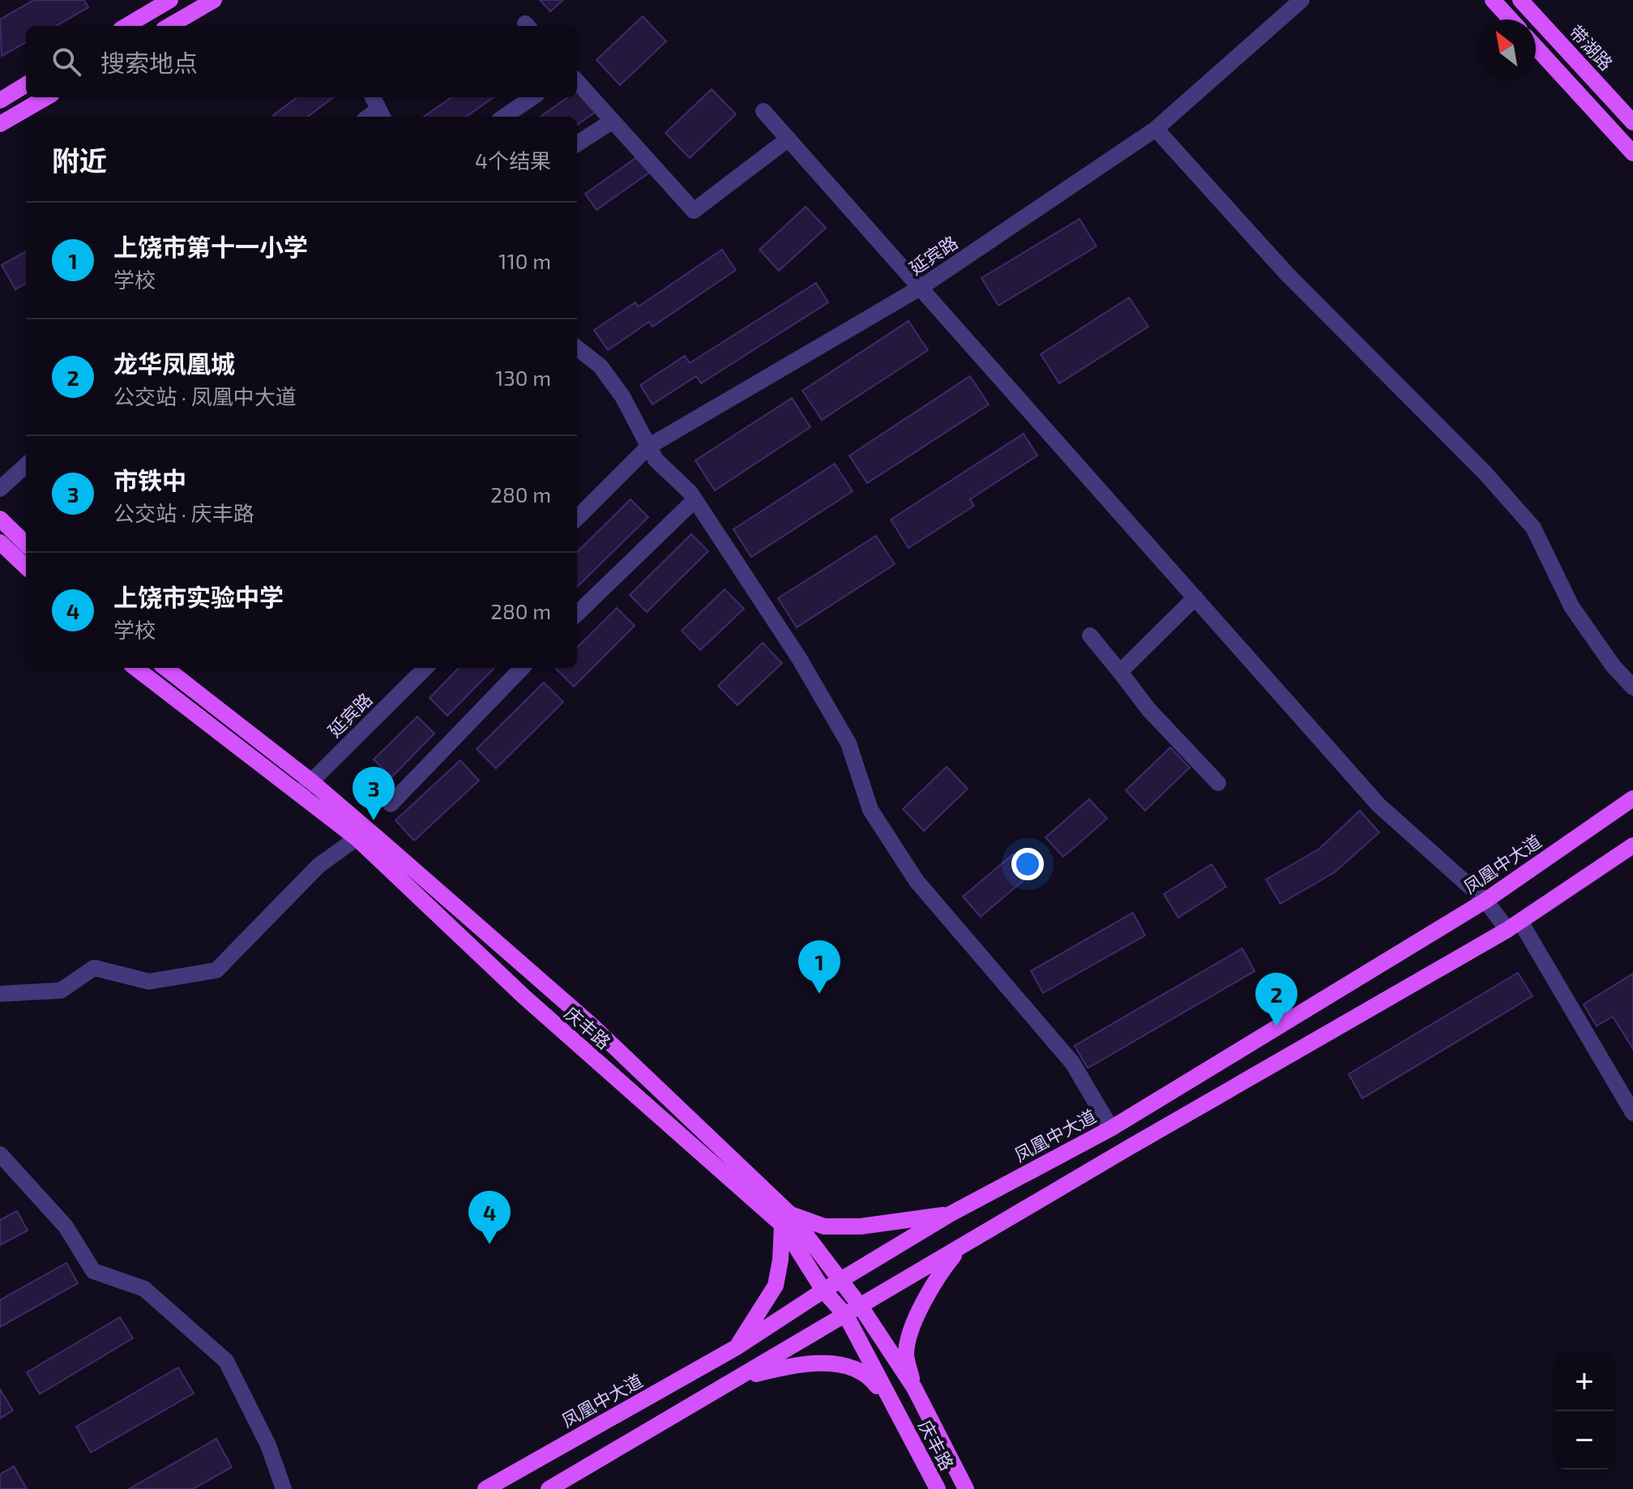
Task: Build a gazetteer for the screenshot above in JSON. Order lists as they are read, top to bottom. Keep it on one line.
{"streets":{"main road":["带湖路","凤凰中大道","庆丰路"],"street":["延宾路"]},"crossings":[["延宾路","庆丰路"],["凤凰中大道","庆丰路"]],"north":"top left","page":{"search":"搜索地点","heading":["附近","4个结果"],"list":[{"mark":"1","name":"上饶市第十一小学","note":"学校","value":"110 m"},{"mark":"2","name":"龙华凤凰城","note":"公交站 · 凤凰中大道","value":"130 m"},{"mark":"3","name":"市铁中","note":"公交站 · 庆丰路","value":"280 m"},{"mark":"4","name":"上饶市实验中学","note":"学校","value":"280 m"}],"pins":["3","1","2","4"],"map_buttons":["+","−"]}}
